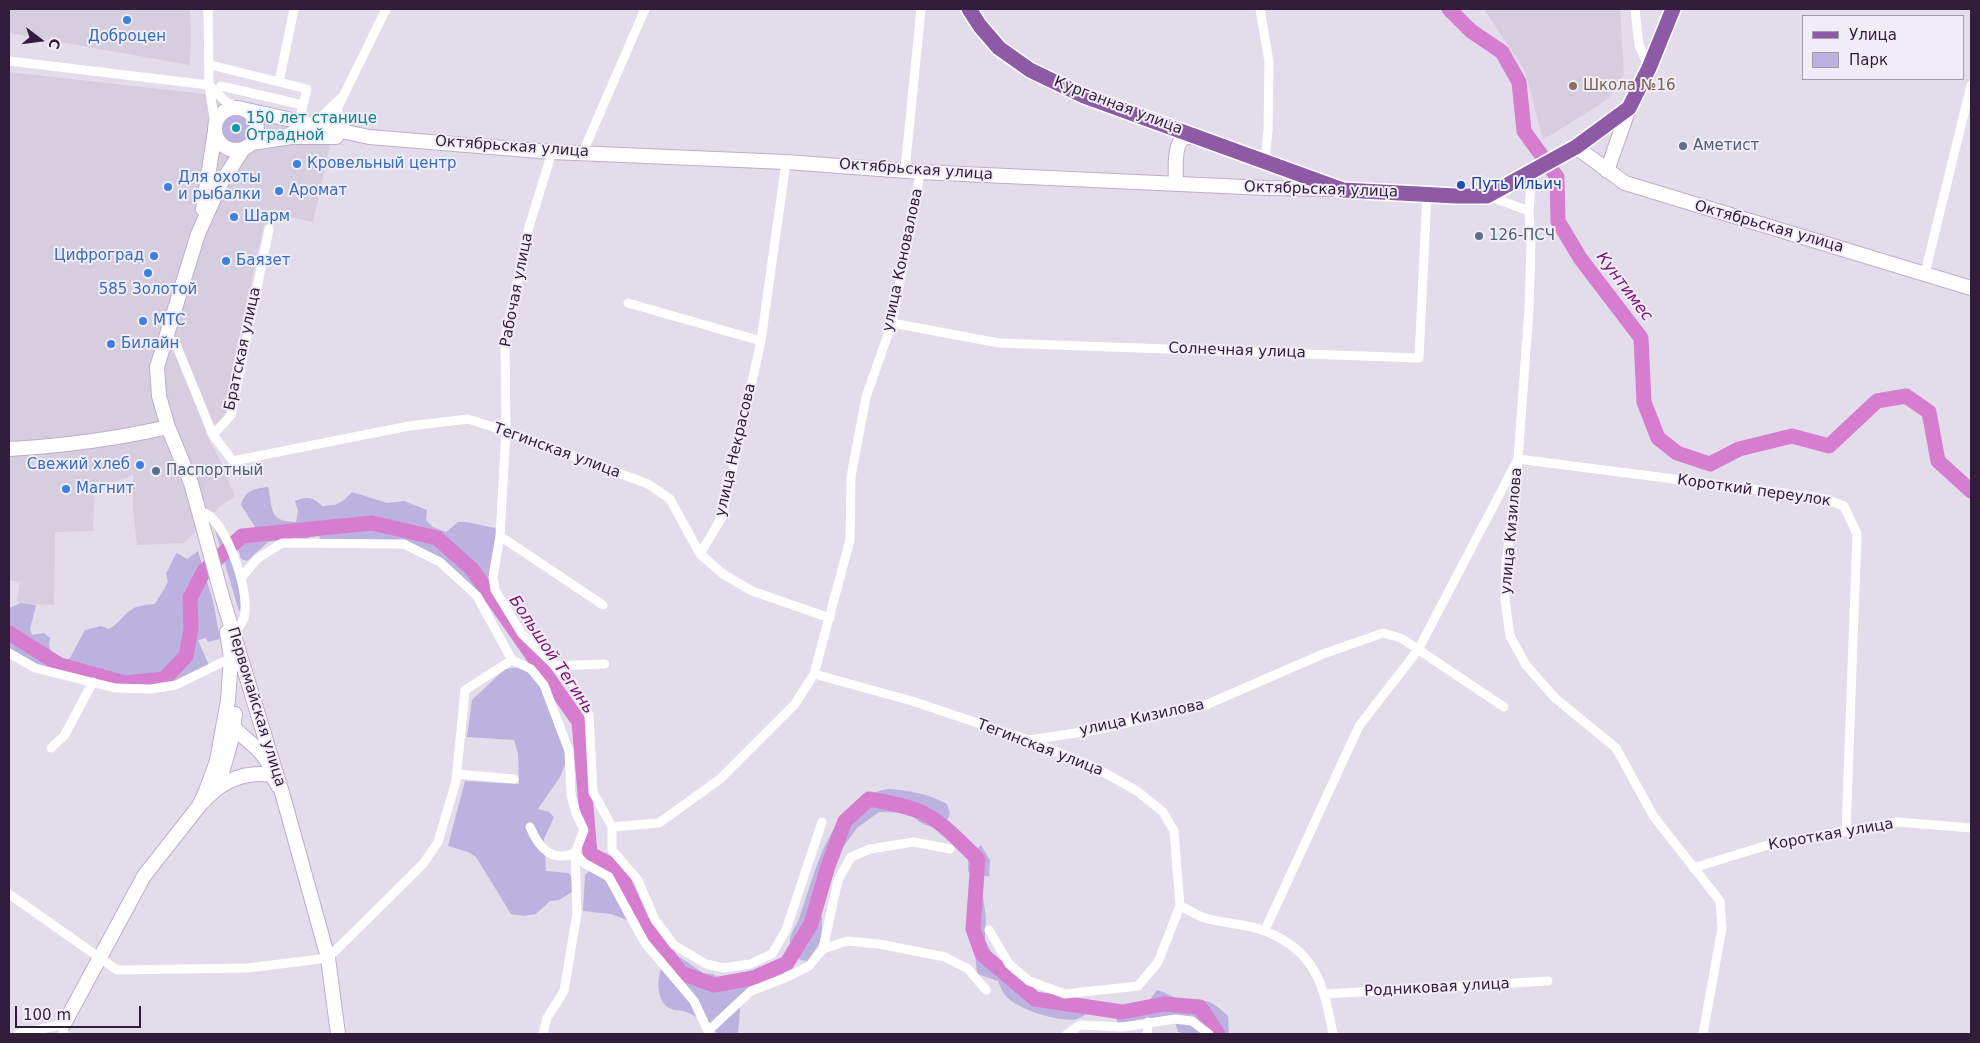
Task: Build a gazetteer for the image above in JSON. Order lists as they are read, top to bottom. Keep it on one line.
{"streets":{"main road":["Курганная улица","Октябрьская улица"],"street":["улица Коновалова","Рабочая улица","Братская улица","Солнечная улица","улица Некрасова","Тегинская улица","Короткий переулок","улица Кизилова","Первомайская улица","Короткая улица","Родниковая улица"]},"crossings":[["Курганная улица","Октябрьская улица"],["Октябрьская улица","улица Коновалова"],["Октябрьская улица","Рабочая улица"],["Октябрьская улица","Солнечная улица"],["Октябрьская улица","улица Некрасова"],["Октябрьская улица","улица Кизилова"],["улица Коновалова","Солнечная улица"],["улица Коновалова","Тегинская улица"],["Рабочая улица","Тегинская улица"],["Братская улица","Тегинская улица"],["улица Некрасова","Тегинская улица"],["Тегинская улица","улица Кизилова"],["Короткий переулок","улица Кизилова"],["Короткий переулок","Короткая улица"],["улица Кизилова","Короткая улица"]],"water":["Кунтимес","Большой Тегинь"],"places":["Доброцен","Школа №16","150 лет станице Отрадной","Аметист","Кровельный центр","Путь Ильич","Для охоты и рыбалки","Аромат","Шарм","126-ПСЧ","Цифроград","Баязет","585 Золотой","МТС","Билайн","Свежий хлеб","Паспортный","Магнит"],"legend":["Улица","Парк"],"scale_bar":"100 m","north":"right"}
